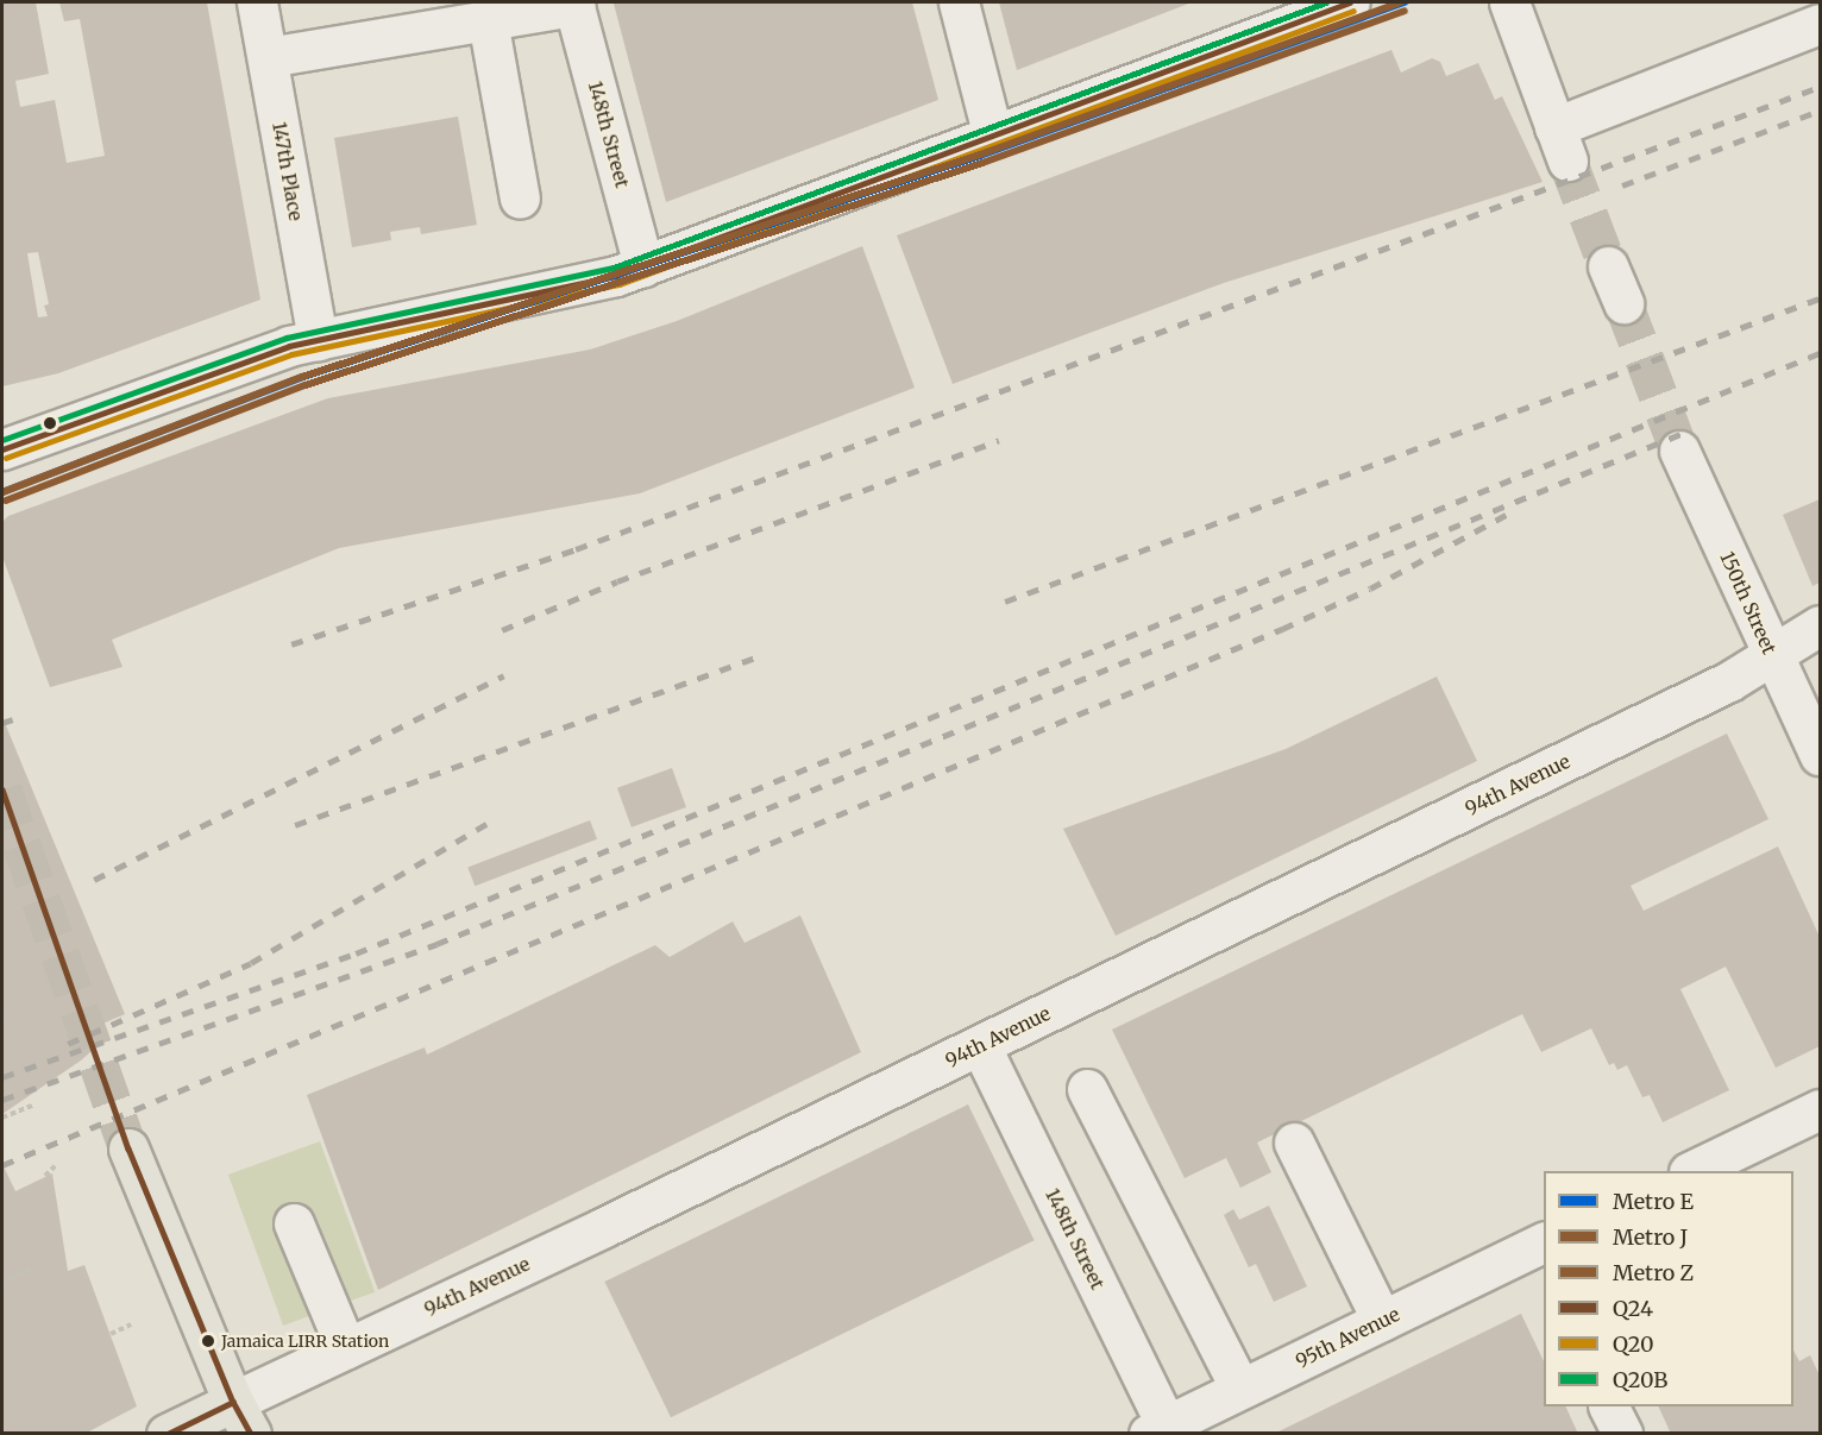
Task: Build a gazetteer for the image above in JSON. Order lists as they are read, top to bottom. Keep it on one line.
{"streets":{"main road":["94th Avenue"],"street":["148th Street","147th Place","150th Street","95th Avenue"]},"crossings":[["148th Street","94th Avenue"],["148th Street","95th Avenue"],["150th Street","94th Avenue"]],"places":["Jamaica LIRR Station"],"lines":["metro line E","metro line J","transit line Q24","transit line Q20B","metro line Z","transit line Q20"],"legend":["Metro E","Metro J","Metro Z","Q24","Q20","Q20B"]}
